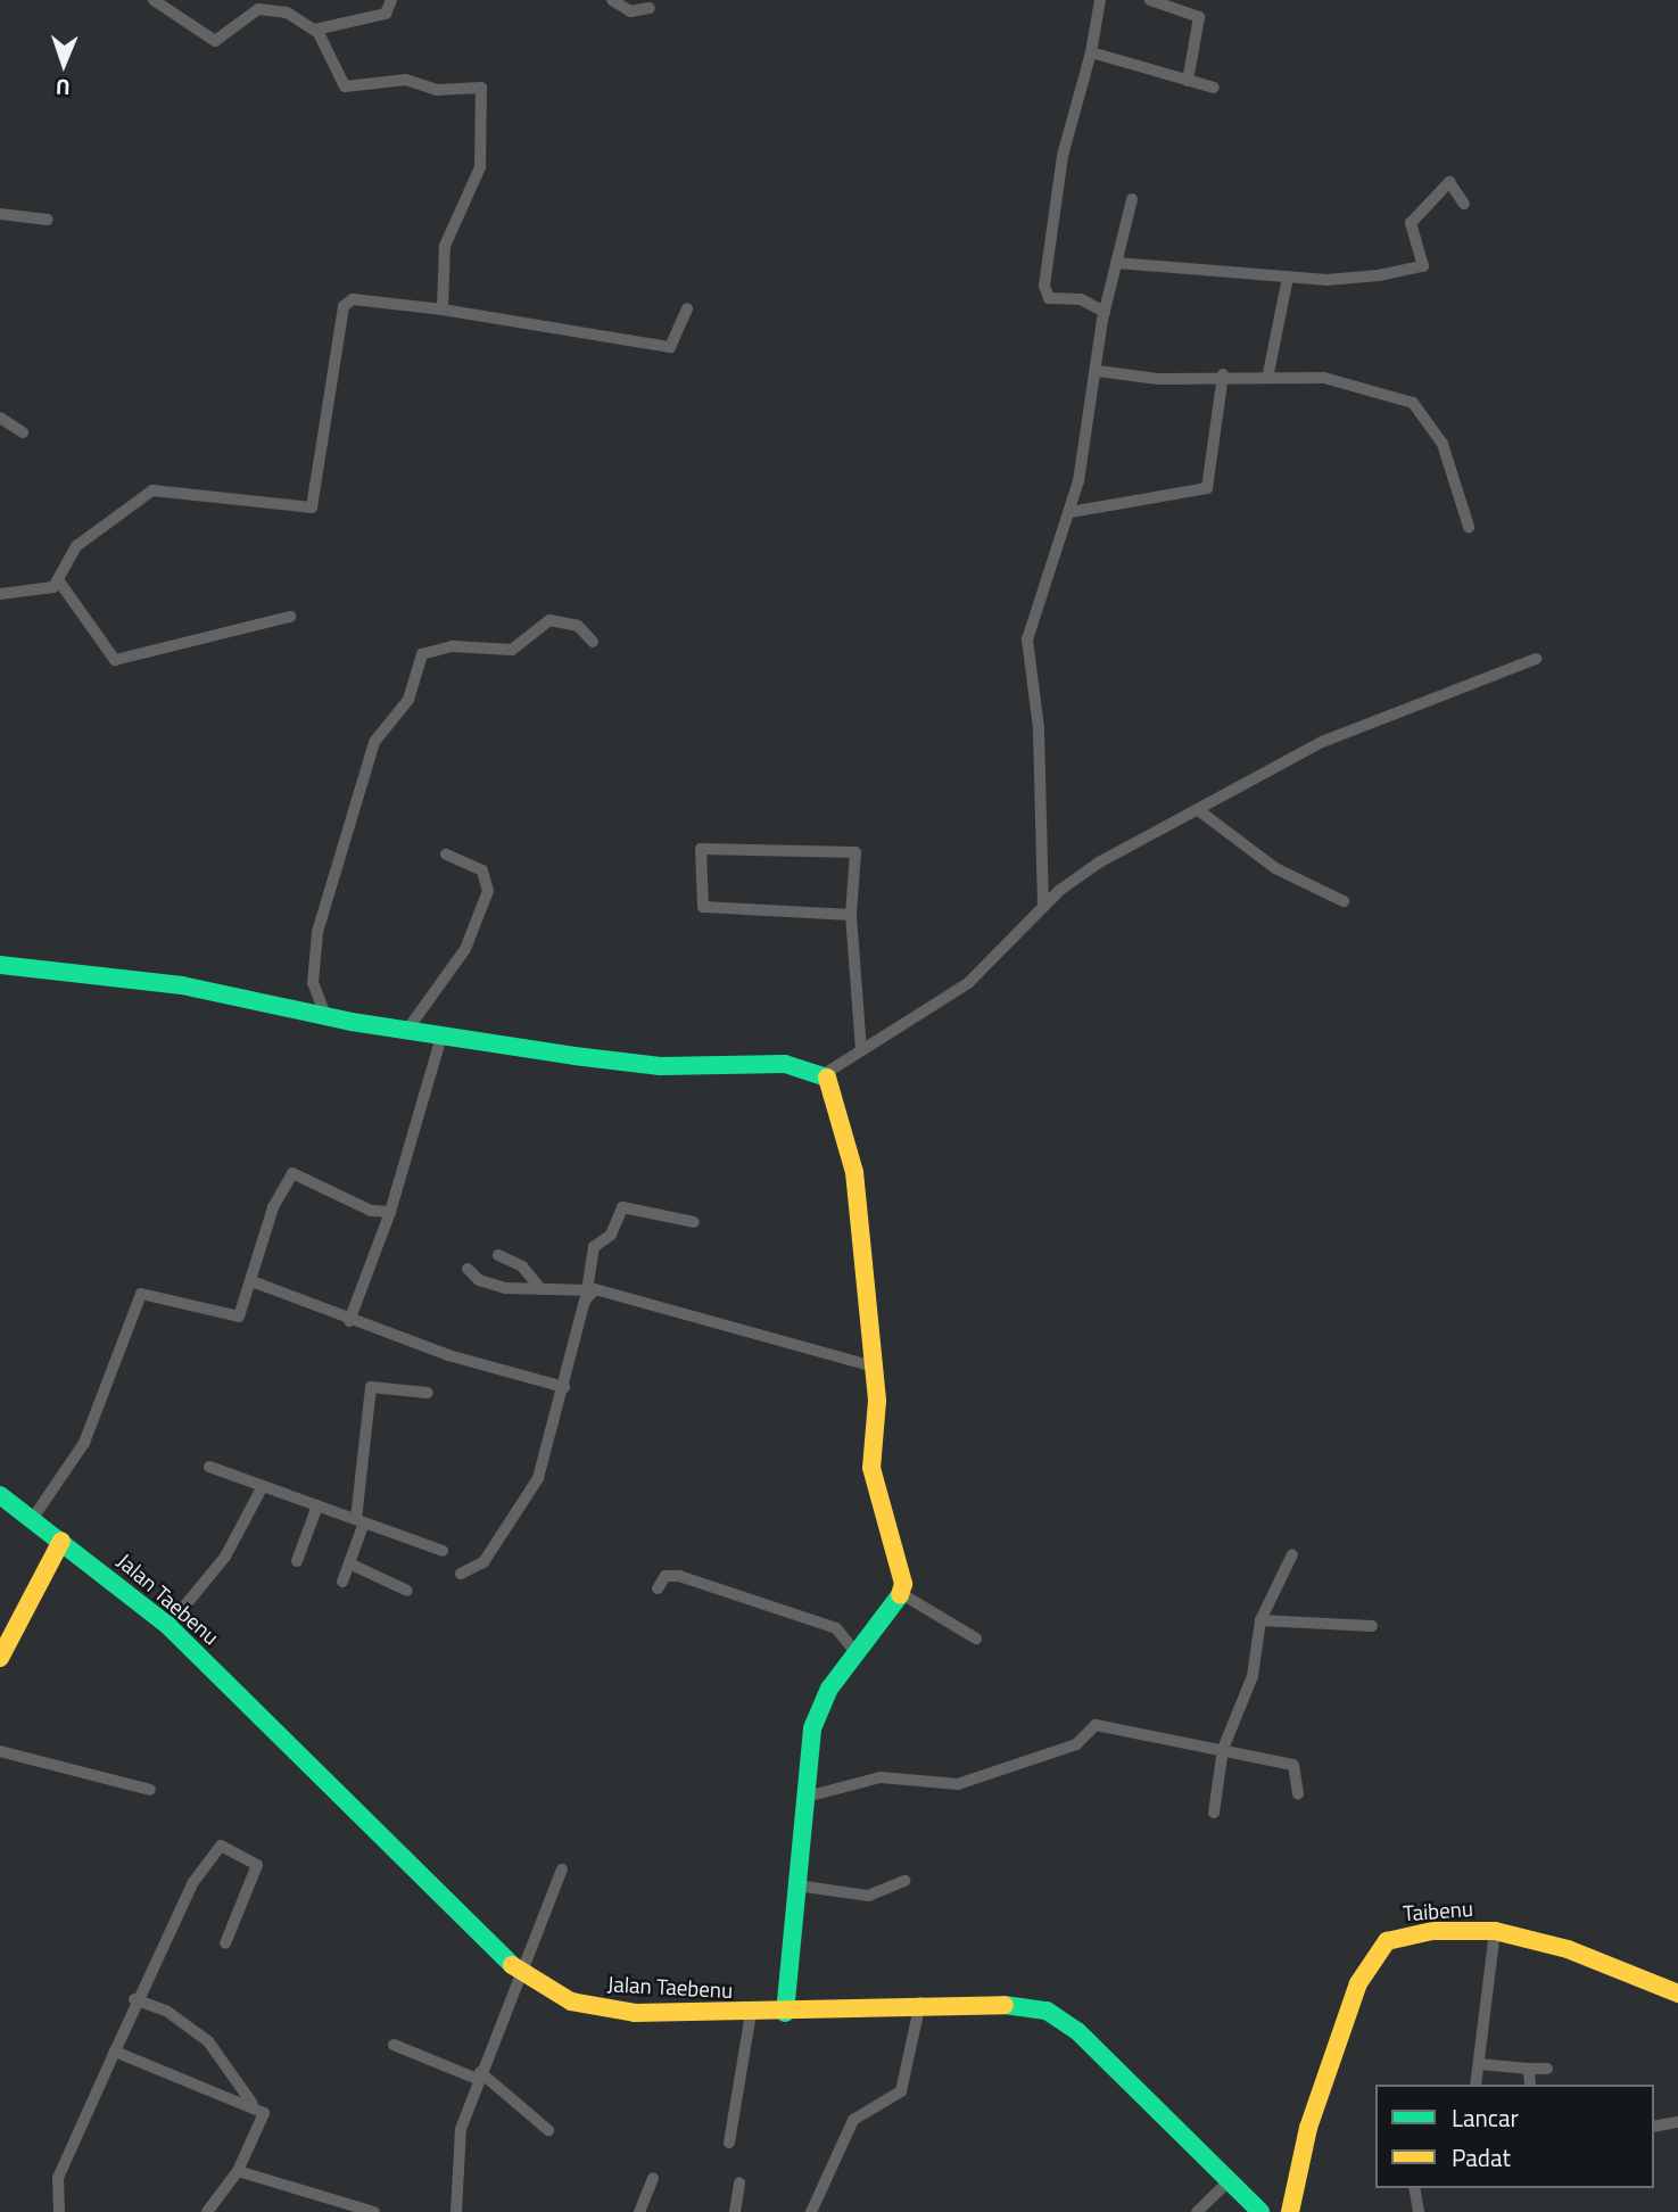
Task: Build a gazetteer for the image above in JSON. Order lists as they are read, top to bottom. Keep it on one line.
{"streets":{"main road":["Jalan Taebenu","Taibenu"]},"legend":["Lancar","Padat"],"north":"bottom"}
